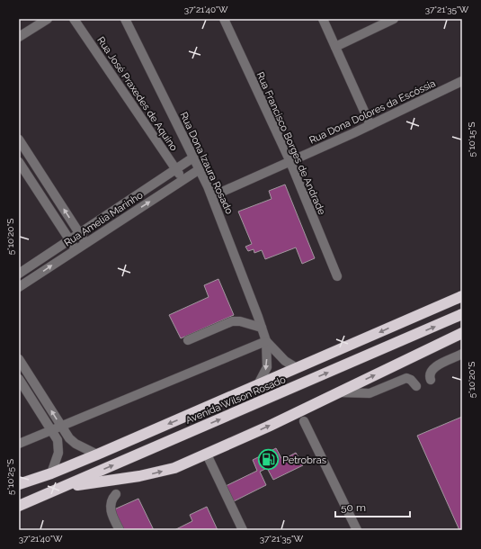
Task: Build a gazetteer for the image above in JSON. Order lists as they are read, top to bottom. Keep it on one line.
{"streets":{"highway":["Avenida Wilson Rosado"],"street":["Rua José Praxedes de Aquino","Rua Dona Dolores da Escóssia","Rua Francisco Borges de Andrade","Rua Dona Izaura Rosado","Rua Amelia Marinho"]},"crossings":[["Rua José Praxedes de Aquino","Rua Amelia Marinho"],["Rua Dona Dolores da Escóssia","Rua Francisco Borges de Andrade"],["Rua Dona Dolores da Escóssia","Rua Dona Izaura Rosado"],["Rua Dona Izaura Rosado","Rua Amelia Marinho"],["Rua Dona Izaura Rosado","Avenida Wilson Rosado"]],"places":{"fuel station":["Petrobras"]},"scale_bar":"50 m","coordinates":["37°21'40\"W","37°21'35\"W","5°10'15\"S","5°10'20\"S","5°10'25\"S"]}
